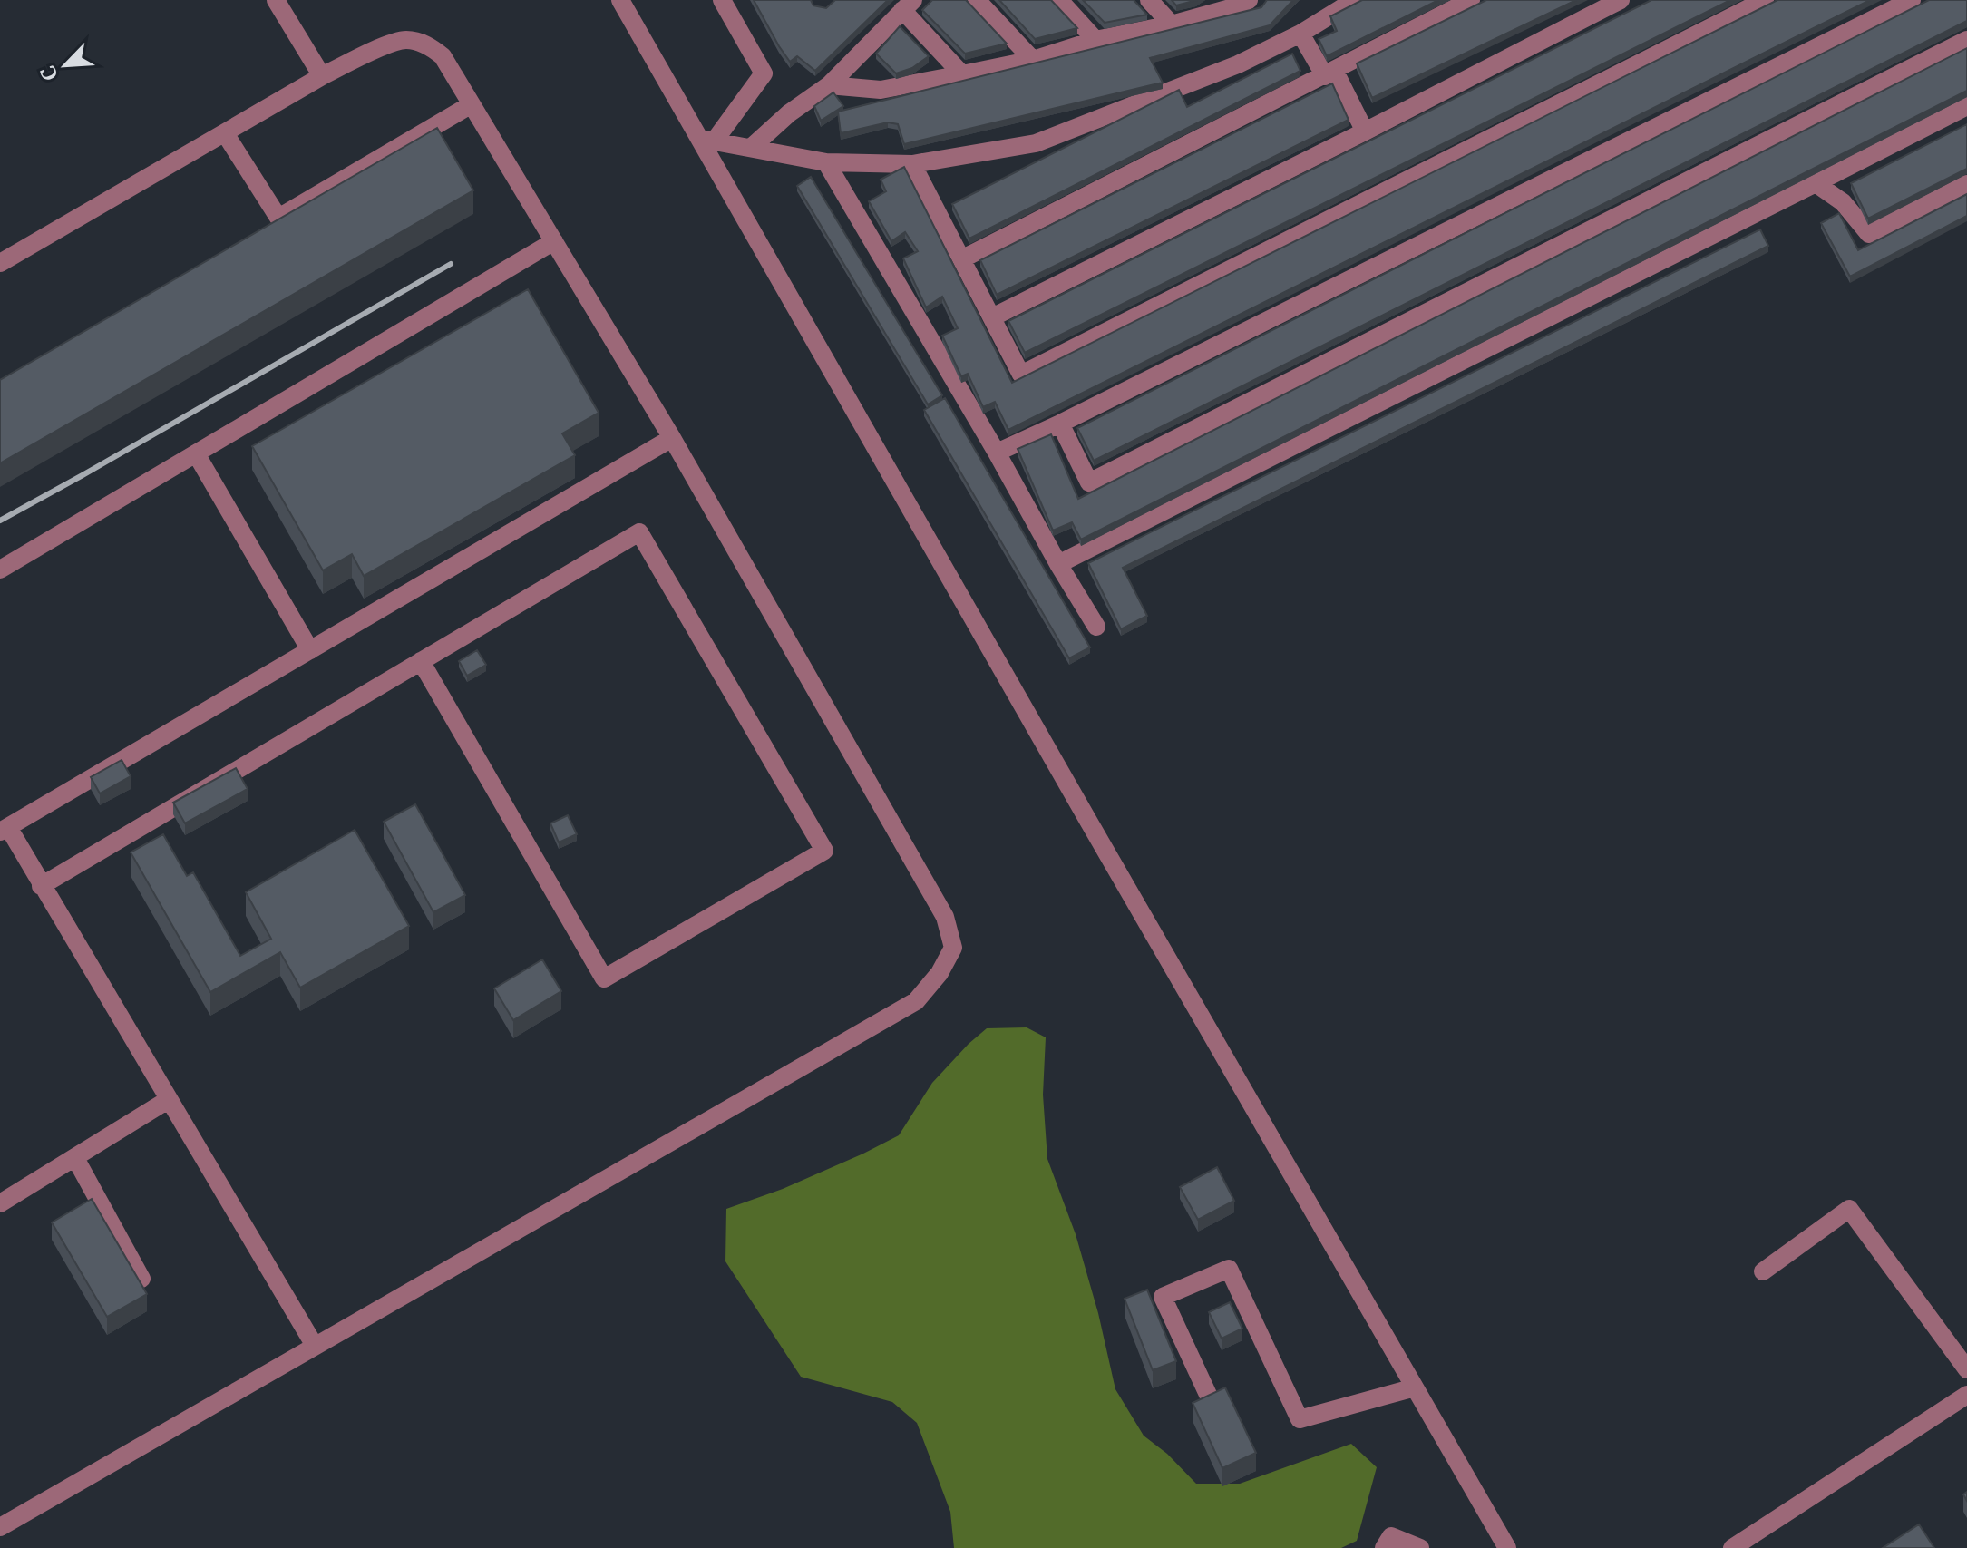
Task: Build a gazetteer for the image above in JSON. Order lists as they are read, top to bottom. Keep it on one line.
{"north":"bottom left"}
